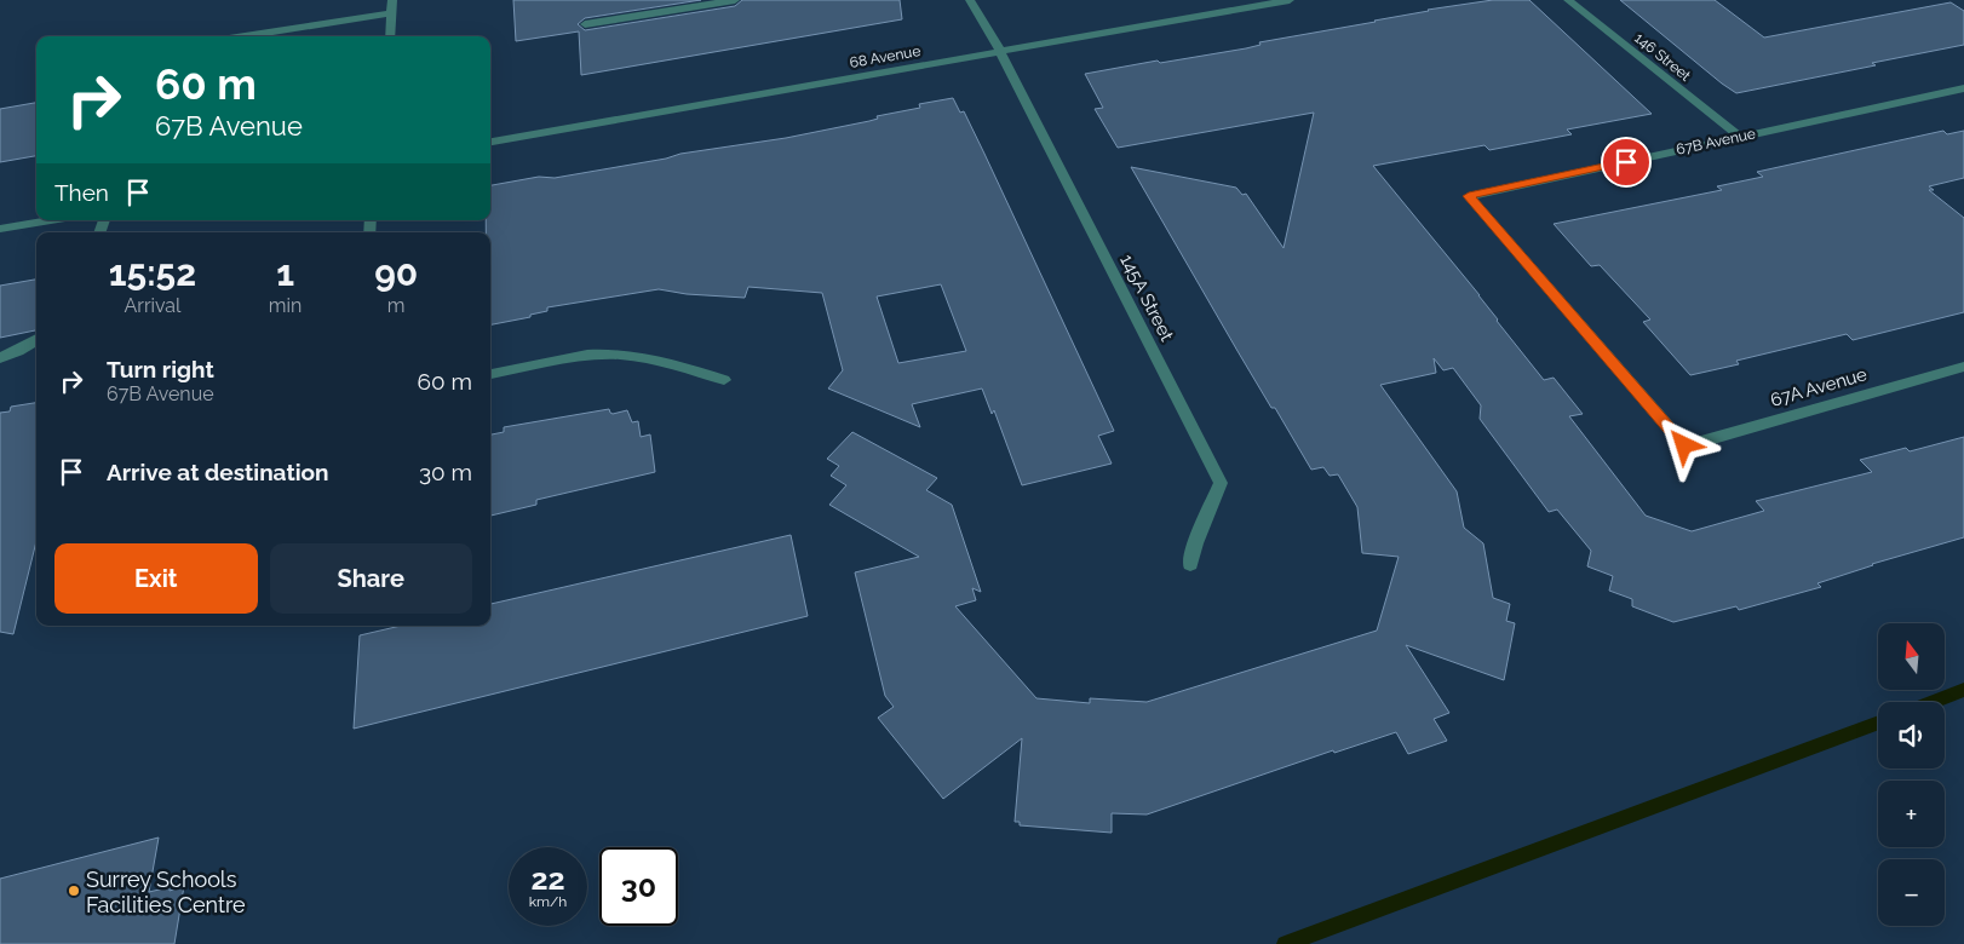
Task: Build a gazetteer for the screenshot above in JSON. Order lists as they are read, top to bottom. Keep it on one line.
{"streets":{"street":["68 Avenue","146 Street","67B Avenue","145A Street","67A Avenue"]},"crossings":[["68 Avenue","145A Street"],["146 Street","67B Avenue"],["67B Avenue","67A Avenue"]],"places":["Surrey Schools Facilities Centre"],"north":"top","page":{"turn":["60 m","67B Avenue"],"then":"Then","eta":["15:52","Arrival","1","min","90","m"],"list":[{"name":"Turn right","note":"67B Avenue","value":"60 m"},{"name":"Arrive at destination","value":"30 m"}],"buttons":["Exit","Share"],"map_buttons":["+","−"],"speed":"22 km/h","limit":"30"}}
